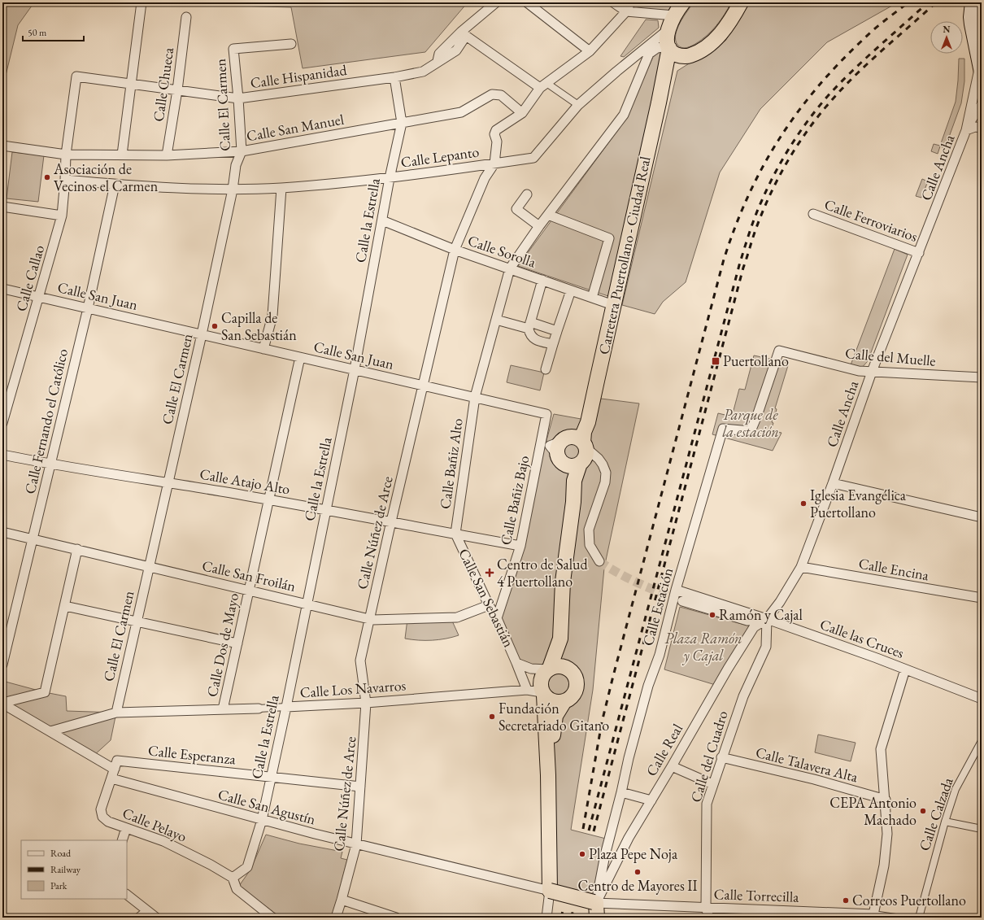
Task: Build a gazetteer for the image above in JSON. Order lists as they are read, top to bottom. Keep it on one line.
{"streets":{"highway":["Carretera Puertollano - Ciudad Real"],"street":["Calle Hispanidad","Calle Chueca","Calle El Carmen","Calle San Manuel","Calle Lepanto","Calle Ancha","Calle la Estrella","Calle Ferroviarios","Calle Sorolla","Calle Callao","Calle San Juan","Calle del Muelle","Calle Fernando el Católico","Calle Bañiz Alto","Calle Atajo Alto","Calle Bañiz Bajo","Calle Núñez de Arce","Calle Encina","Calle San Froilán","Calle San Sebastián","Calle Estación","Calle las Cruces","Calle Dos de Mayo","Calle Los Navarros","Calle Real","Calle Esperanza","Calle del Cuadro","Calle Talavera Alta","Calle San Agustín","Calle Calzada","Calle Pelayo","Calle Torrecilla"]},"crossings":[["Calle Hispanidad","Calle Chueca"],["Calle Hispanidad","Calle El Carmen"],["Calle Hispanidad","Calle la Estrella"],["Calle Hispanidad","Calle Callao"],["Calle Chueca","Calle San Manuel"],["Calle El Carmen","Calle San Manuel"],["Calle El Carmen","Calle Lepanto"],["Calle El Carmen","Calle San Juan"],["Calle El Carmen","Calle Atajo Alto"],["Calle El Carmen","Calle San Froilán"],["Calle El Carmen","Calle Los Navarros"],["Calle San Manuel","Calle la Estrella"],["Calle San Manuel","Calle Callao"],["Calle Lepanto","Calle la Estrella"],["Calle Lepanto","Carretera Puertollano - Ciudad Real"],["Calle Lepanto","Calle Callao"],["Calle Lepanto","Calle Fernando el Católico"],["Calle Lepanto","Calle Núñez de Arce"],["Calle Ancha","Calle Ferroviarios"],["Calle Ancha","Calle del Muelle"],["Calle Ancha","Calle Encina"],["Calle Ancha","Calle las Cruces"],["Calle Ancha","Calle Real"],["Calle Ancha","Calle del Cuadro"],["Calle la Estrella","Calle Sorolla"],["Calle la Estrella","Calle San Juan"],["Calle la Estrella","Calle Atajo Alto"],["Calle la Estrella","Calle San Froilán"],["Calle la Estrella","Calle Los Navarros"],["Calle la Estrella","Calle Esperanza"],["Calle la Estrella","Calle San Agustín"],["Calle la Estrella","Calle Pelayo"],["Calle Sorolla","Carretera Puertollano - Ciudad Real"],["Calle Sorolla","Calle Bañiz Alto"],["Calle Sorolla","Calle Núñez de Arce"],["Carretera Puertollano - Ciudad Real","Calle Bañiz Alto"],["Carretera Puertollano - Ciudad Real","Calle San Sebastián"],["Carretera Puertollano - Ciudad Real","Calle Los Navarros"],["Calle Callao","Calle San Juan"],["Calle San Juan","Calle Fernando el Católico"],["Calle San Juan","Calle Bañiz Alto"],["Calle San Juan","Calle Bañiz Bajo"],["Calle San Juan","Calle Núñez de Arce"],["Calle San Juan","Calle Dos de Mayo"],["Calle del Muelle","Calle Estación"],["Calle Fernando el Católico","Calle Atajo Alto"],["Calle Fernando el Católico","Calle San Froilán"],["Calle Bañiz Alto","Calle Atajo Alto"],["Calle Bañiz Alto","Calle San Sebastián"],["Calle Atajo Alto","Calle Bañiz Bajo"],["Calle Atajo Alto","Calle Núñez de Arce"],["Calle Atajo Alto","Calle San Sebastián"],["Calle Atajo Alto","Calle Dos de Mayo"],["Calle Bañiz Bajo","Calle San Sebastián"],["Calle Núñez de Arce","Calle San Froilán"],["Calle Núñez de Arce","Calle Los Navarros"],["Calle Núñez de Arce","Calle Esperanza"],["Calle Núñez de Arce","Calle San Agustín"],["Calle San Froilán","Calle San Sebastián"],["Calle San Froilán","Calle Dos de Mayo"],["Calle San Sebastián","Calle Los Navarros"],["Calle Estación","Calle las Cruces"],["Calle Estación","Calle Real"],["Calle Estación","Calle Torrecilla"],["Calle las Cruces","Calle Real"],["Calle las Cruces","Calle del Cuadro"],["Calle Dos de Mayo","Calle Los Navarros"],["Calle Real","Calle del Cuadro"],["Calle Real","Calle Torrecilla"],["Calle del Cuadro","Calle Talavera Alta"],["Calle del Cuadro","Calle Torrecilla"],["Calle San Agustín","Calle Pelayo"]],"parks":["Parque de la estación","Plaza Ramón y Cajal"],"places":{"other":["Asociación de Vecinos el Carmen","Capilla de San Sebastián","Iglesia Evangélica Puertollano","Ramón y Cajal","Fundación Secretariado Gitano","CEPA Antonio Machado","Plaza Pepe Noja","Centro de Mayores II","Correos Puertollano"],"transit":["Puertollano"],"health":["Centro de Salud 4 Puertollano"]},"legend":["Road","Railway","Park"],"scale_bar":"50 m","north":"top"}
